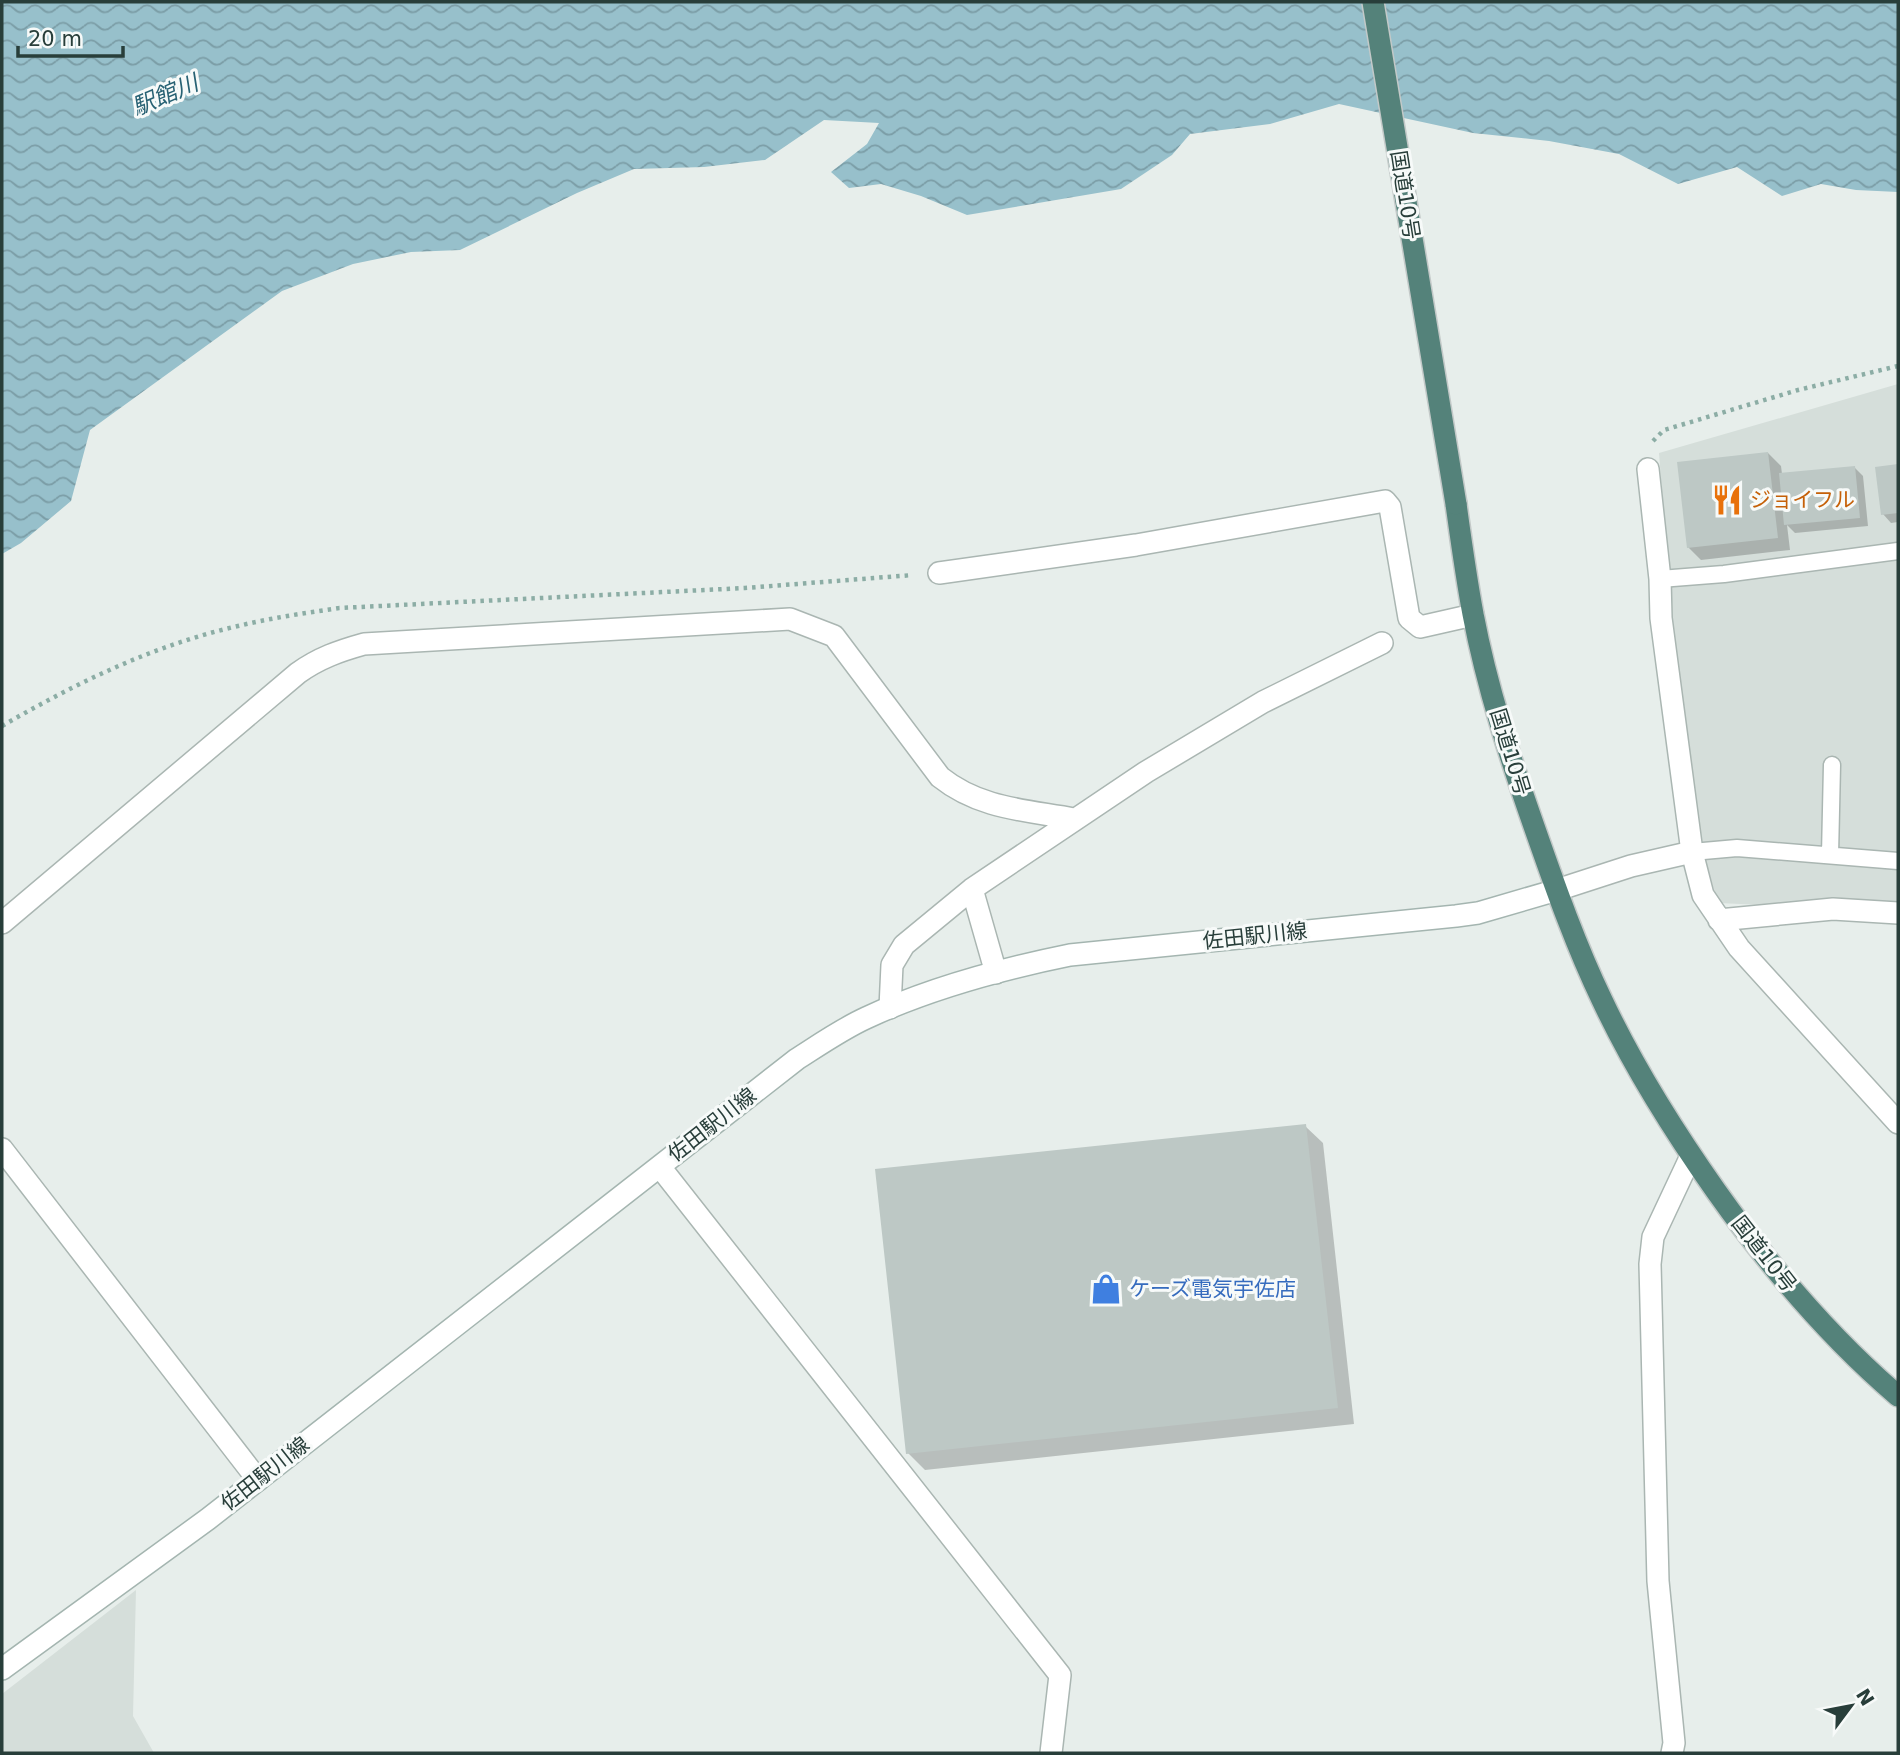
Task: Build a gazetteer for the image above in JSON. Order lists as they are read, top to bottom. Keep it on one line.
{"streets":{"highway":["国道10号"],"street":["佐田駅川線"]},"crossings":[["国道10号","佐田駅川線"]],"water":["駅館川"],"places":{"restaurant":["ジョイフル"],"shop":["ケーズ電気宇佐店"]},"scale_bar":"20 m","north":"top right"}
